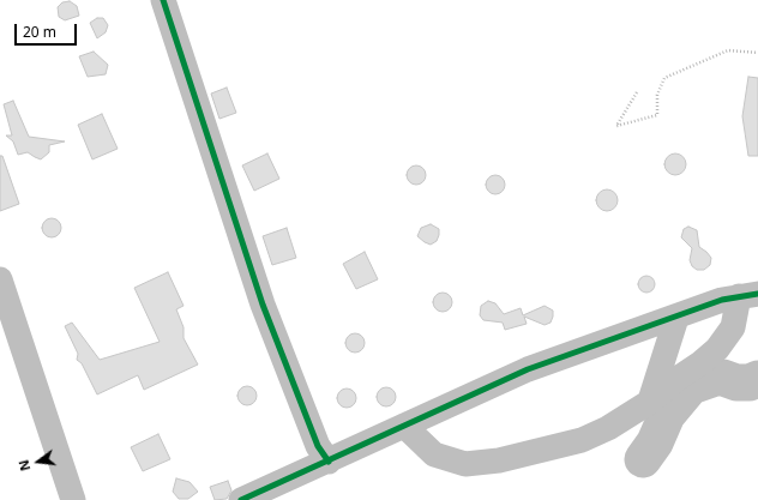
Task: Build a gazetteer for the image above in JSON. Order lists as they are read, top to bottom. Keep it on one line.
{"scale_bar":"20 m","north":"left"}
